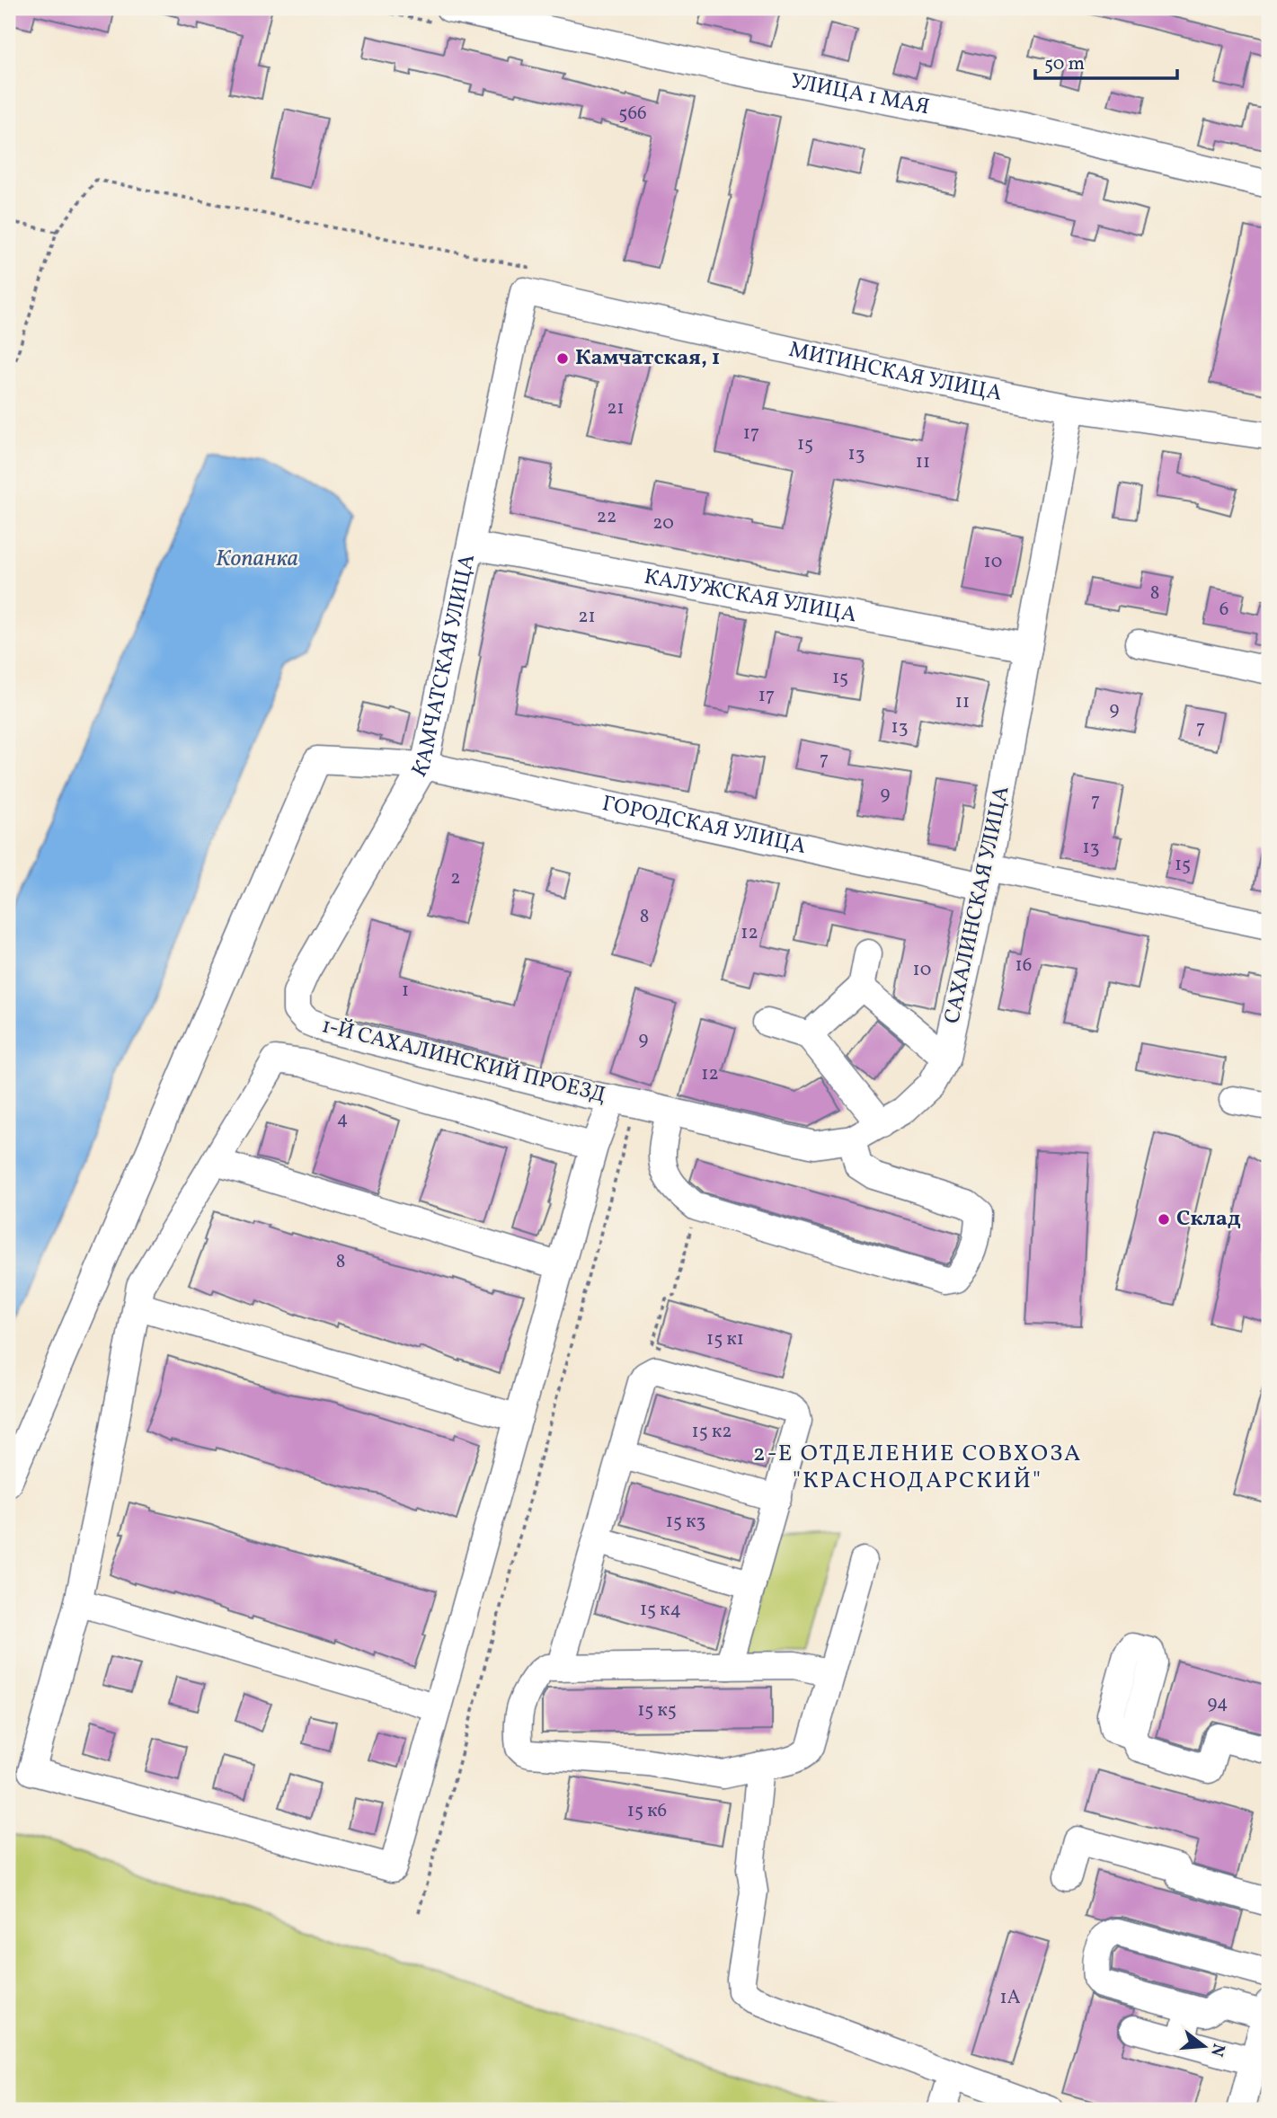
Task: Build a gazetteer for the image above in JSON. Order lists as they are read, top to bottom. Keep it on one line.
{"streets":{"street":["УЛИЦА 1 МАЯ","МИТИНСКАЯ УЛИЦА","КАЛУЖСКАЯ УЛИЦА","КАМЧАТСКАЯ УЛИЦА","ГОРОДСКАЯ УЛИЦА","САХАЛИНСКАЯ УЛИЦА","1-Й САХАЛИНСКИЙ ПРОЕЗД"]},"crossings":[["МИТИНСКАЯ УЛИЦА","КАМЧАТСКАЯ УЛИЦА"],["МИТИНСКАЯ УЛИЦА","САХАЛИНСКАЯ УЛИЦА"],["КАЛУЖСКАЯ УЛИЦА","КАМЧАТСКАЯ УЛИЦА"],["КАЛУЖСКАЯ УЛИЦА","САХАЛИНСКАЯ УЛИЦА"],["КАМЧАТСКАЯ УЛИЦА","ГОРОДСКАЯ УЛИЦА"],["КАМЧАТСКАЯ УЛИЦА","1-Й САХАЛИНСКИЙ ПРОЕЗД"],["ГОРОДСКАЯ УЛИЦА","САХАЛИНСКАЯ УЛИЦА"],["САХАЛИНСКАЯ УЛИЦА","1-Й САХАЛИНСКИЙ ПРОЕЗД"]],"districts":["2-Е ОТДЕЛЕНИЕ СОВХОЗА \"КРАСНОДАРСКИЙ\""],"water":["Копанка"],"places":["Камчатская, 1","Склад"],"house_numbers":["566","21","17","15","13","11","22","20","10","8","6","21","15","17","11","9","13","7","7","9","7","13","15","2","8","12","16","10","1","9","12","4","8","15 к1","15 к2","15 к3","15 к4","94","15 к5","15 к6","1А"],"scale_bar":"50 m","north":"right"}
